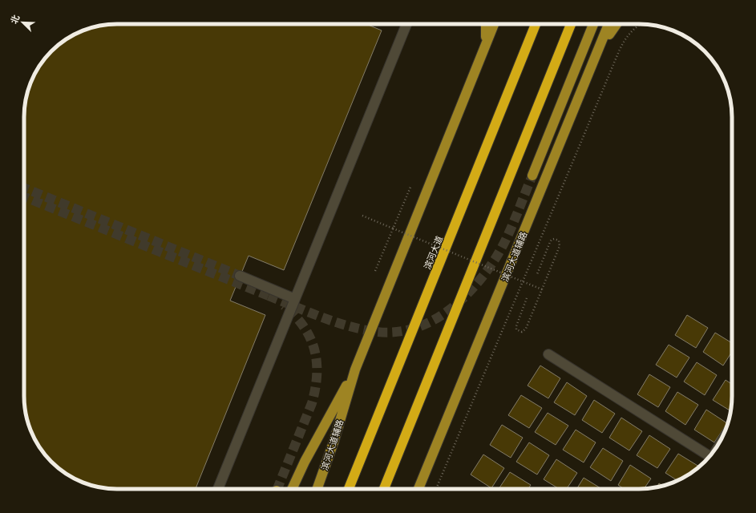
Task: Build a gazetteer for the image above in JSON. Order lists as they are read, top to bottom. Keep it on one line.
{"streets":{"highway":["滨河大道"],"main road":["滨河大道辅路"]},"north":"top left"}
